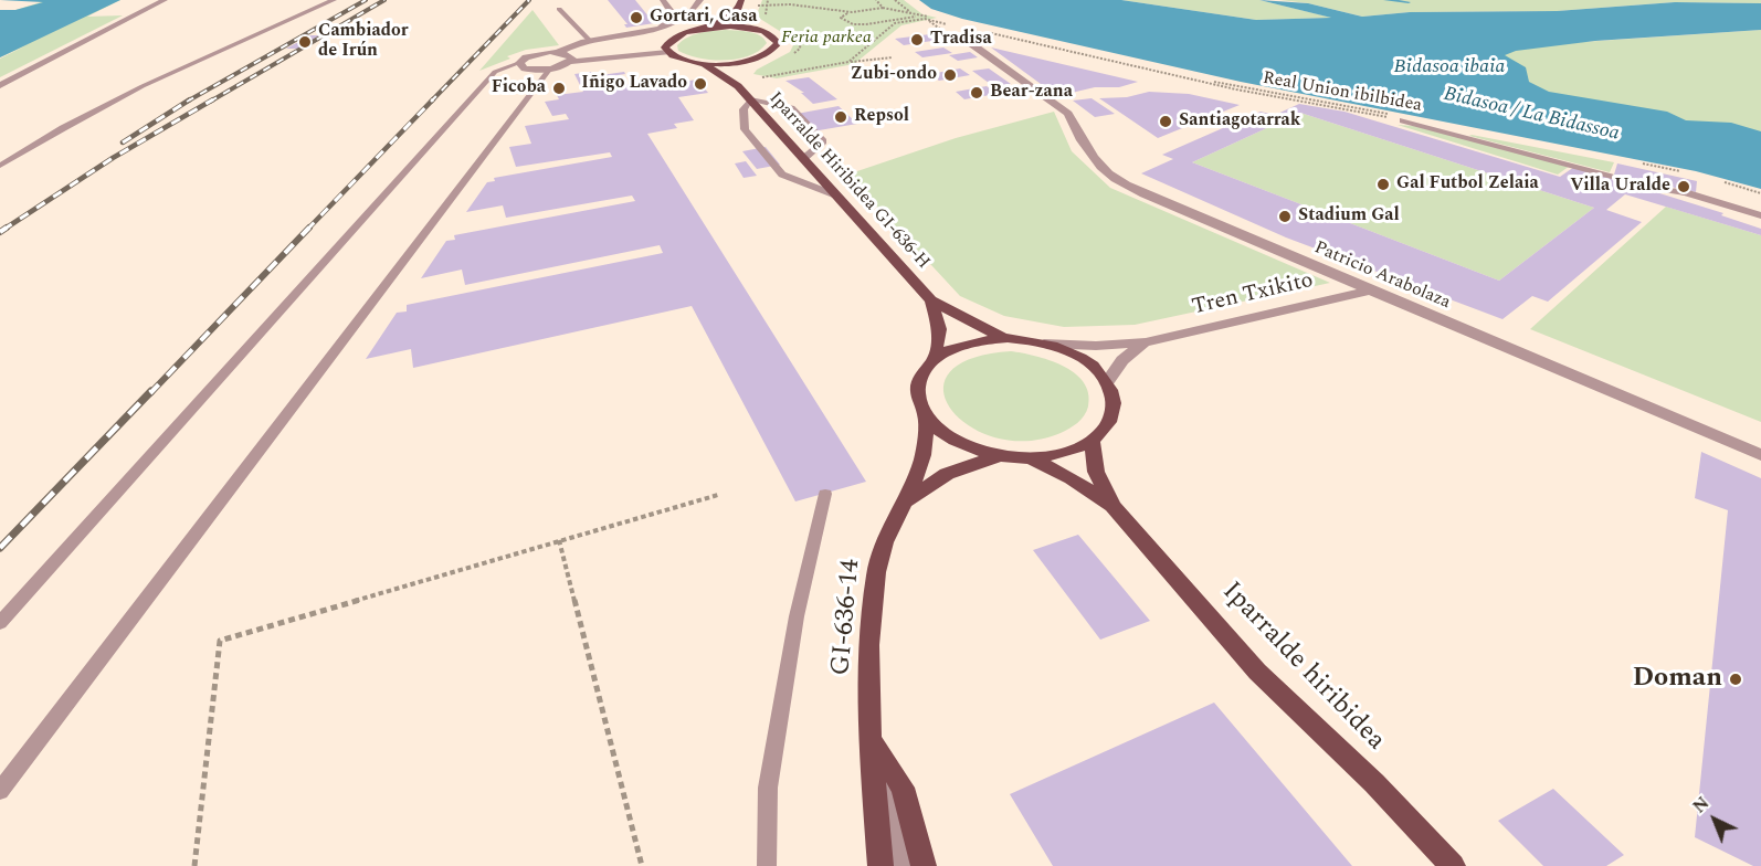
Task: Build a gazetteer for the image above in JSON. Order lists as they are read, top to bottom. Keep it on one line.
{"streets":{"main road":["Iparralde Hiribidea GI-636-H","GI-636-14","Iparralde hiribidea"],"street":["Patricio Arabolaza","Tren Txikito"],"path":["Real Union ibilbidea"]},"crossings":[["Iparralde Hiribidea GI-636-H","Tren Txikito"],["Iparralde Hiribidea GI-636-H","GI-636-14"],["Iparralde Hiribidea GI-636-H","Iparralde hiribidea"],["Patricio Arabolaza","Tren Txikito"],["Tren Txikito","GI-636-14"],["Tren Txikito","Iparralde hiribidea"],["GI-636-14","Iparralde hiribidea"]],"water":["Bidasoa ibaia","Bidasoa / La Bidassoa"],"parks":["Feria parkea"],"places":["Gortari, Casa","Tradisa","Cambiador de Irún","Zubi-ondo","Iñigo Lavado","Ficoba","Bear-zana","Repsol","Santiagotarrak","Gal Futbol Zelaia","Villa Uralde","Stadium Gal","Doman"],"north":"top left"}
